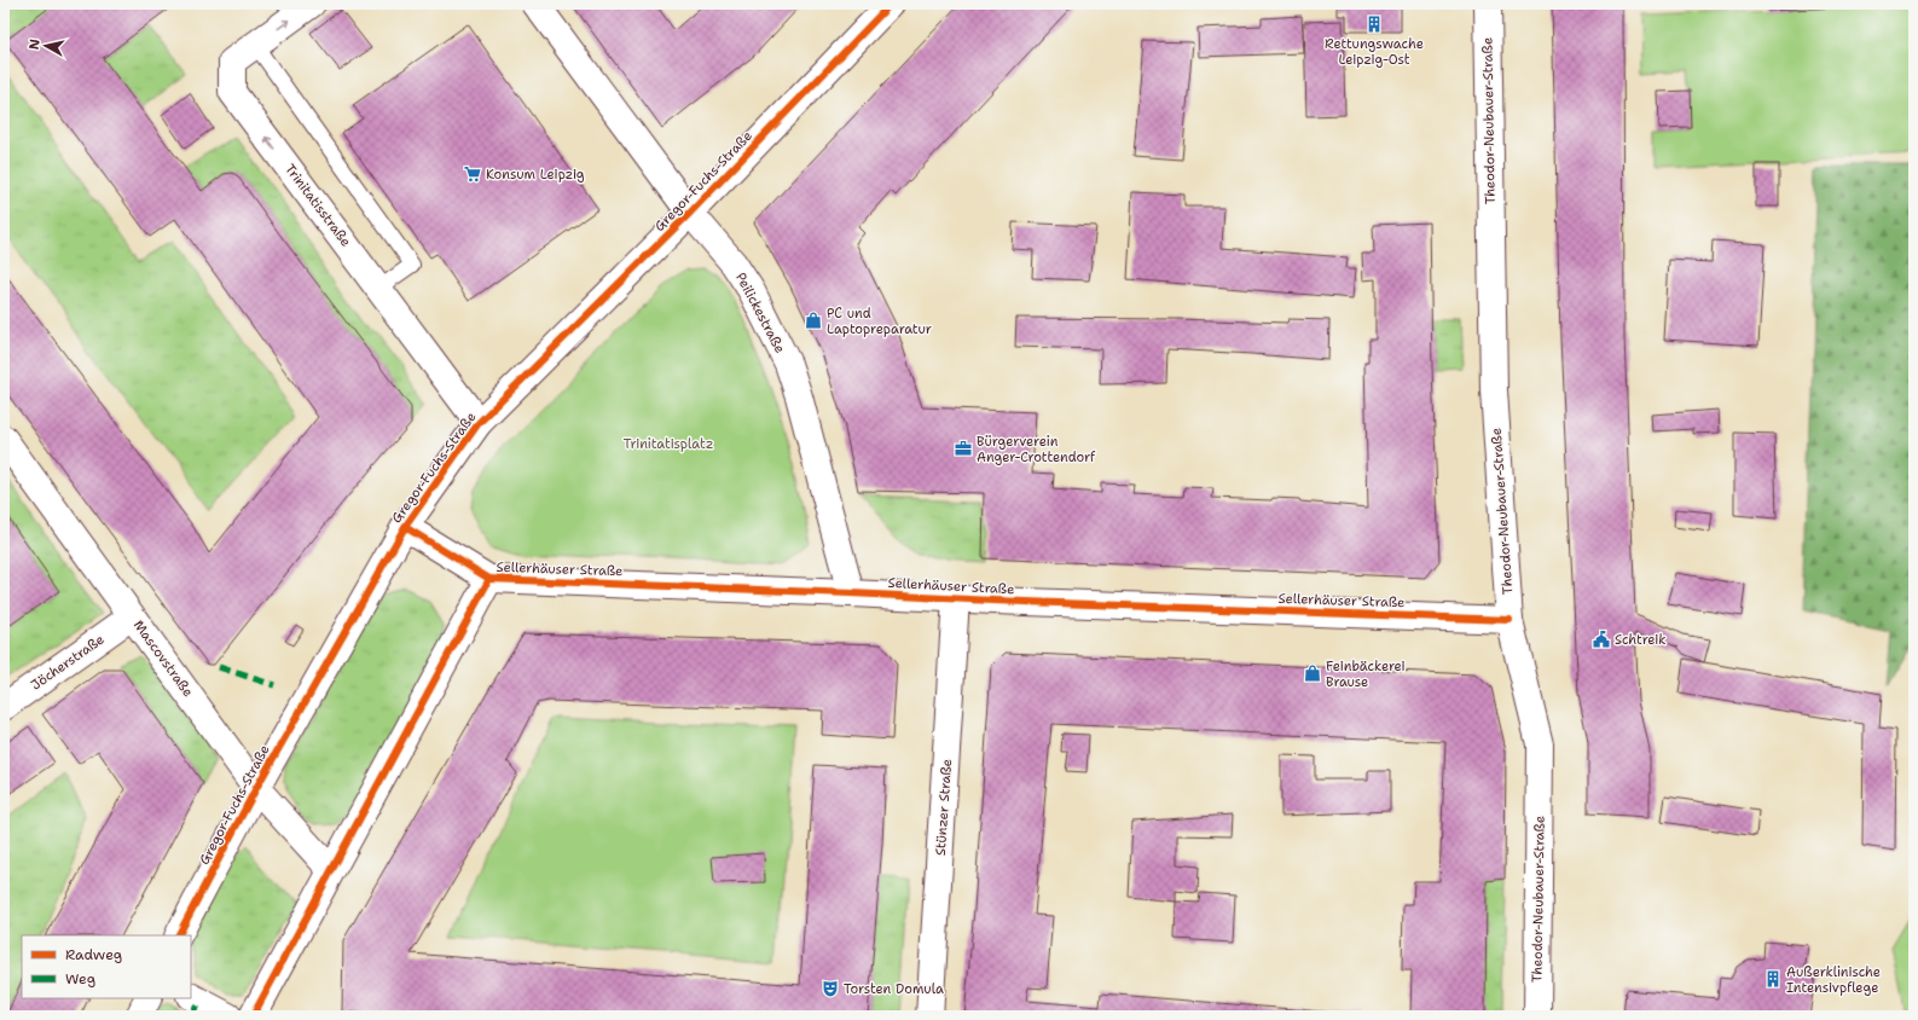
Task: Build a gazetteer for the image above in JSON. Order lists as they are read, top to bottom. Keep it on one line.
{"streets":{"street":["Theodor-Neubauer-Straße","Gregor-Fuchs-Straße","Trinitatisstraße","Peilickestraße","Sellerhäuser Straße","Mascovstraße","Jöcherstraße","Stünzer Straße"]},"crossings":[["Theodor-Neubauer-Straße","Sellerhäuser Straße"],["Gregor-Fuchs-Straße","Trinitatisstraße"],["Gregor-Fuchs-Straße","Peilickestraße"],["Gregor-Fuchs-Straße","Sellerhäuser Straße"],["Gregor-Fuchs-Straße","Mascovstraße"],["Peilickestraße","Sellerhäuser Straße"],["Sellerhäuser Straße","Stünzer Straße"],["Mascovstraße","Jöcherstraße"]],"parks":["Trinitatisplatz"],"places":{"building":["Rettungswache Leipzig-Ost","Außerklinische Intensivpflege"],"supermarket":["Konsum Leipzig"],"shop":["PC und Laptopreparatur","Feinbäckerei Brause"],"office":["Bürgerverein Anger-Crottendorf"],"public building":["Schtreik"],"theatre":["Torsten Domula"]},"legend":["Radweg","Weg"],"north":"left"}
